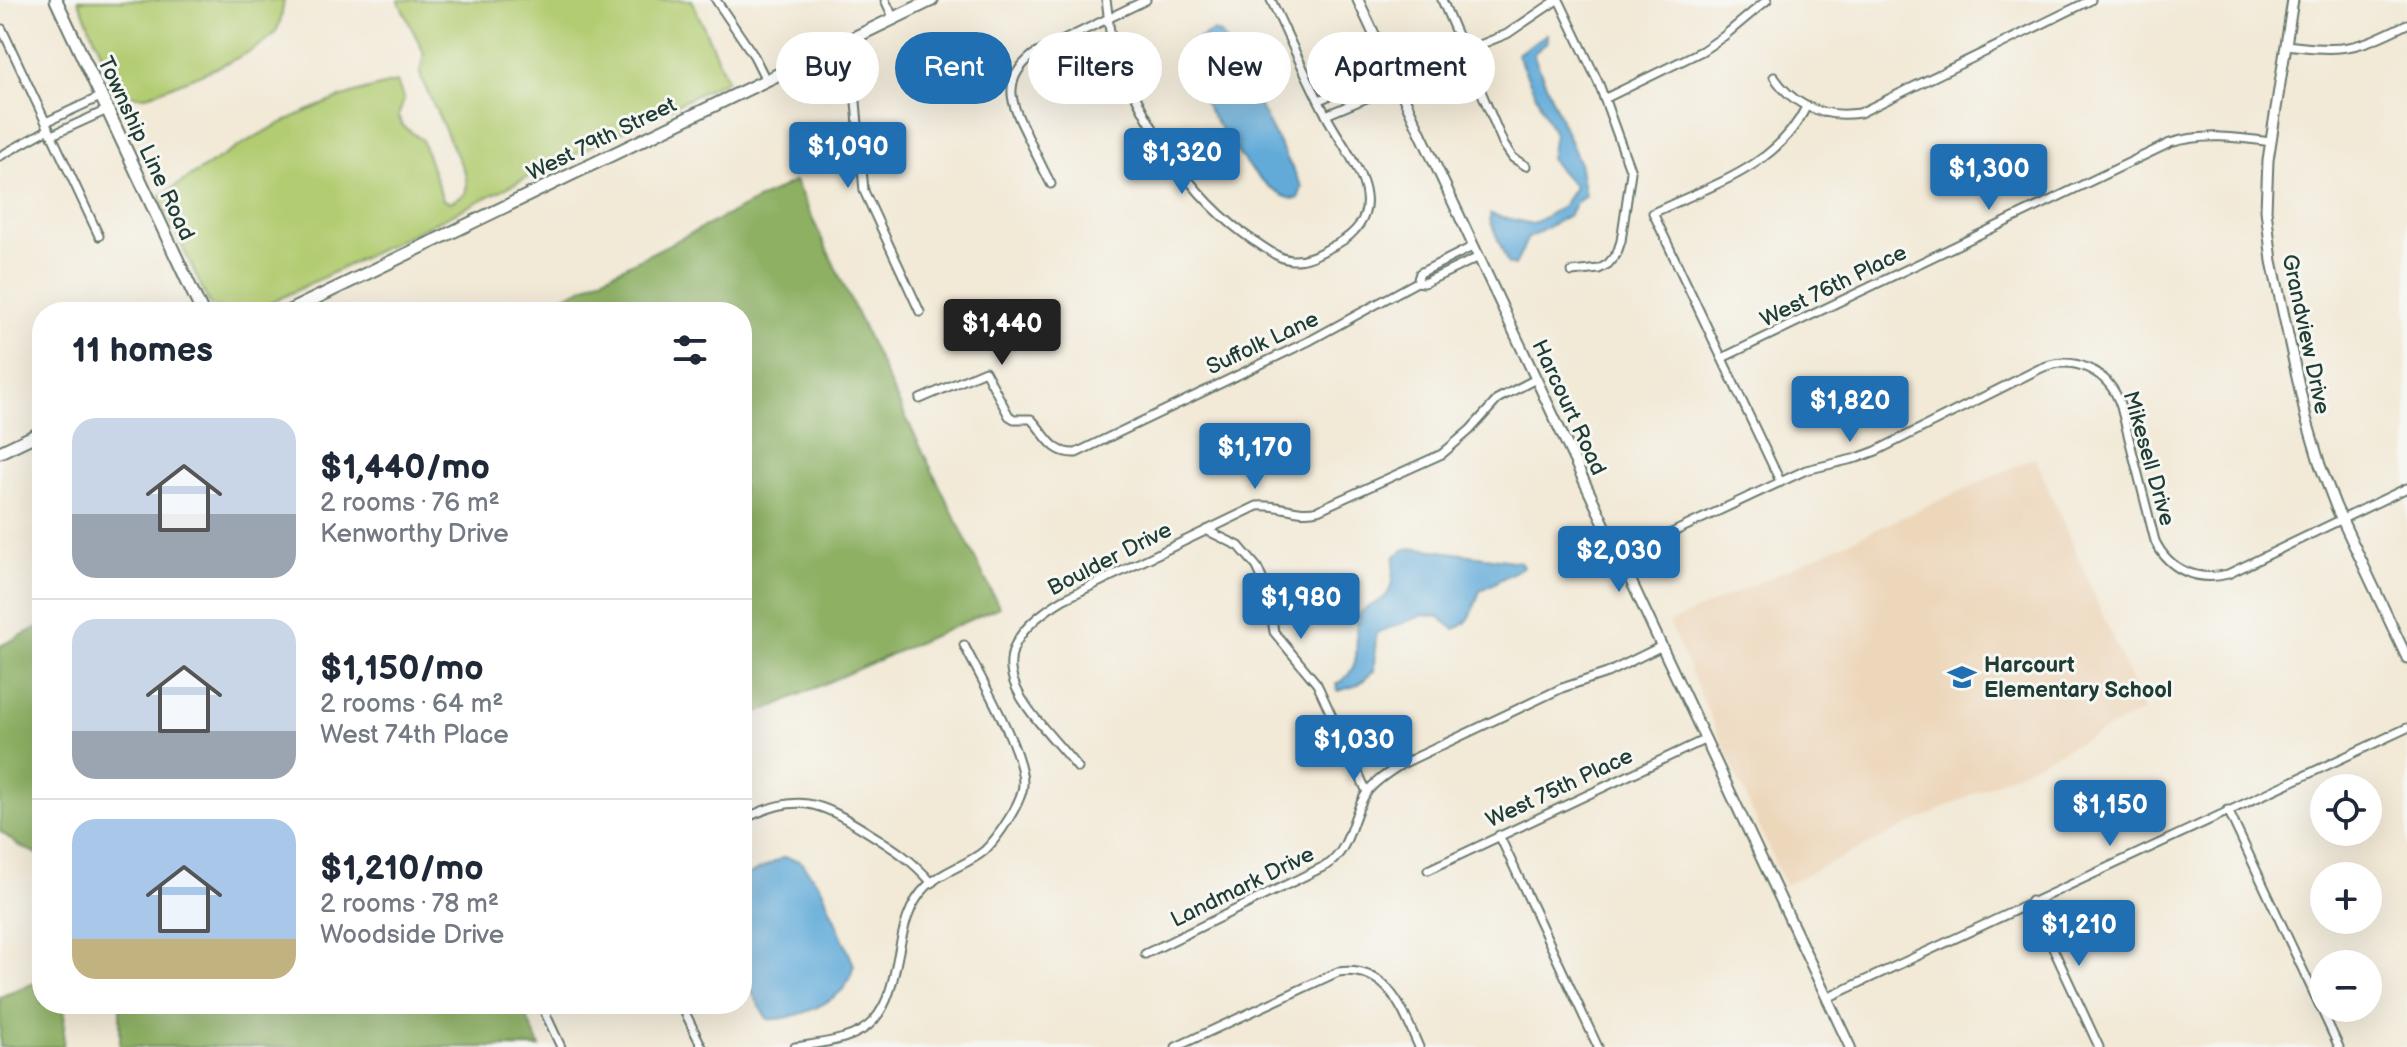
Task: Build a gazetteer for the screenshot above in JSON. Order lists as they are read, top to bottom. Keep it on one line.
{"streets":{"main road":["West 79th Street","Township Line Road"],"street":["West 76th Place","Grandview Drive","Suffolk Lane","Harcourt Road","Mikesell Drive","Boulder Drive","West 75th Place","Landmark Drive"]},"crossings":[["West 76th Place","Grandview Drive"],["Grandview Drive","Mikesell Drive"],["Suffolk Lane","Harcourt Road"],["Harcourt Road","Boulder Drive"],["Harcourt Road","West 75th Place"],["Harcourt Road","Landmark Drive"]],"places":{"school or university":["Harcourt Elementary School"]},"page":{"chip":["Buy","Rent","Filters","New","Apartment"],"price":["$1,090","$1,320","$1,300","$1,440","$1,820","$1,170","$2,030","$1,980","$1,030","$1,150","$1,210"],"heading":"11 homes","list":[{"name":"$1,440/mo","note":"2 rooms · 76 m² · Kenworthy Drive"},{"name":"$1,150/mo","note":"2 rooms · 64 m² · West 74th Place"},{"name":"$1,210/mo","note":"2 rooms · 78 m² · Woodside Drive"}],"map_buttons":["+","−"]}}
